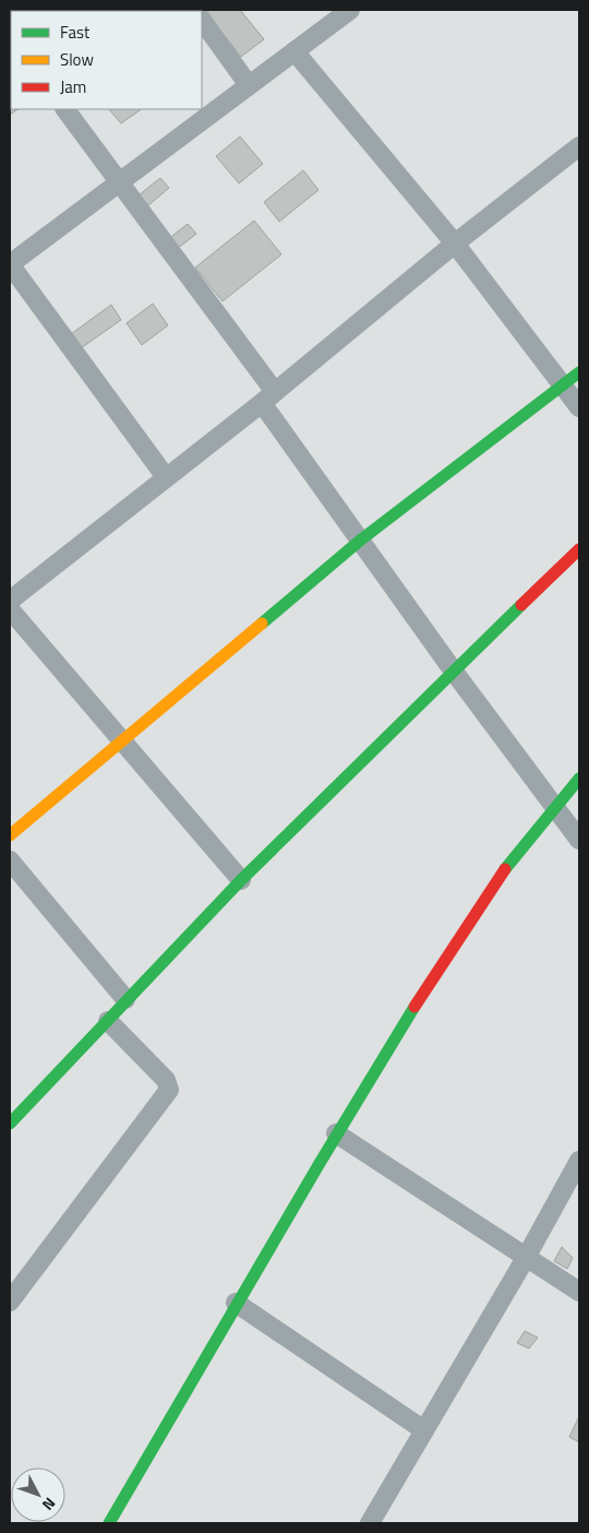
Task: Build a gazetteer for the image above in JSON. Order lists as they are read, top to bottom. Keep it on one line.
{"legend":["Fast","Slow","Jam"],"north":"bottom right"}
